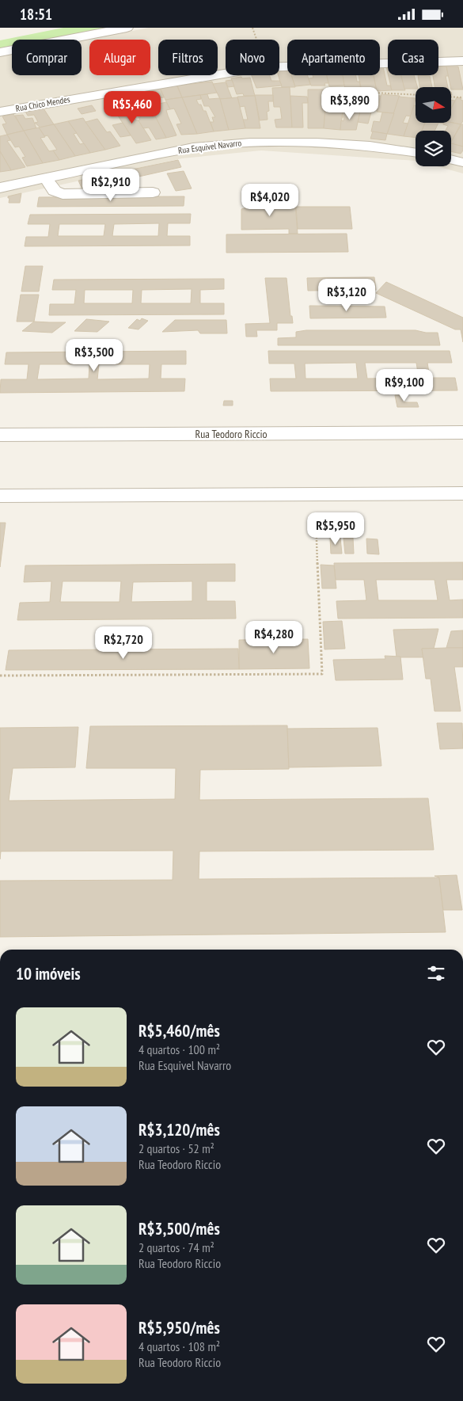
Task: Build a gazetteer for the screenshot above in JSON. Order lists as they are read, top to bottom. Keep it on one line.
{"streets":{"street":["Rua Chico Mendes","Rua Esquivel Navarro","Rua Teodoro Riccio"]},"north":"right","page":{"status":"18:51","chip":["Comprar","Alugar","Filtros","Novo","Apartamento","Casa"],"price":["R$3,890","R$5,460","R$2,910","R$4,020","R$3,120","R$3,500","R$9,100","R$5,950","R$4,280","R$2,720"],"heading":"10 imóveis","list":[{"name":"R$5,460/mês","note":"4 quartos · 100 m² · Rua Esquivel Navarro"},{"name":"R$3,120/mês","note":"2 quartos · 52 m² · Rua Teodoro Riccio"},{"name":"R$3,500/mês","note":"2 quartos · 74 m² · Rua Teodoro Riccio"},{"name":"R$5,950/mês","note":"4 quartos · 108 m² · Rua Teodoro Riccio"}]}}
